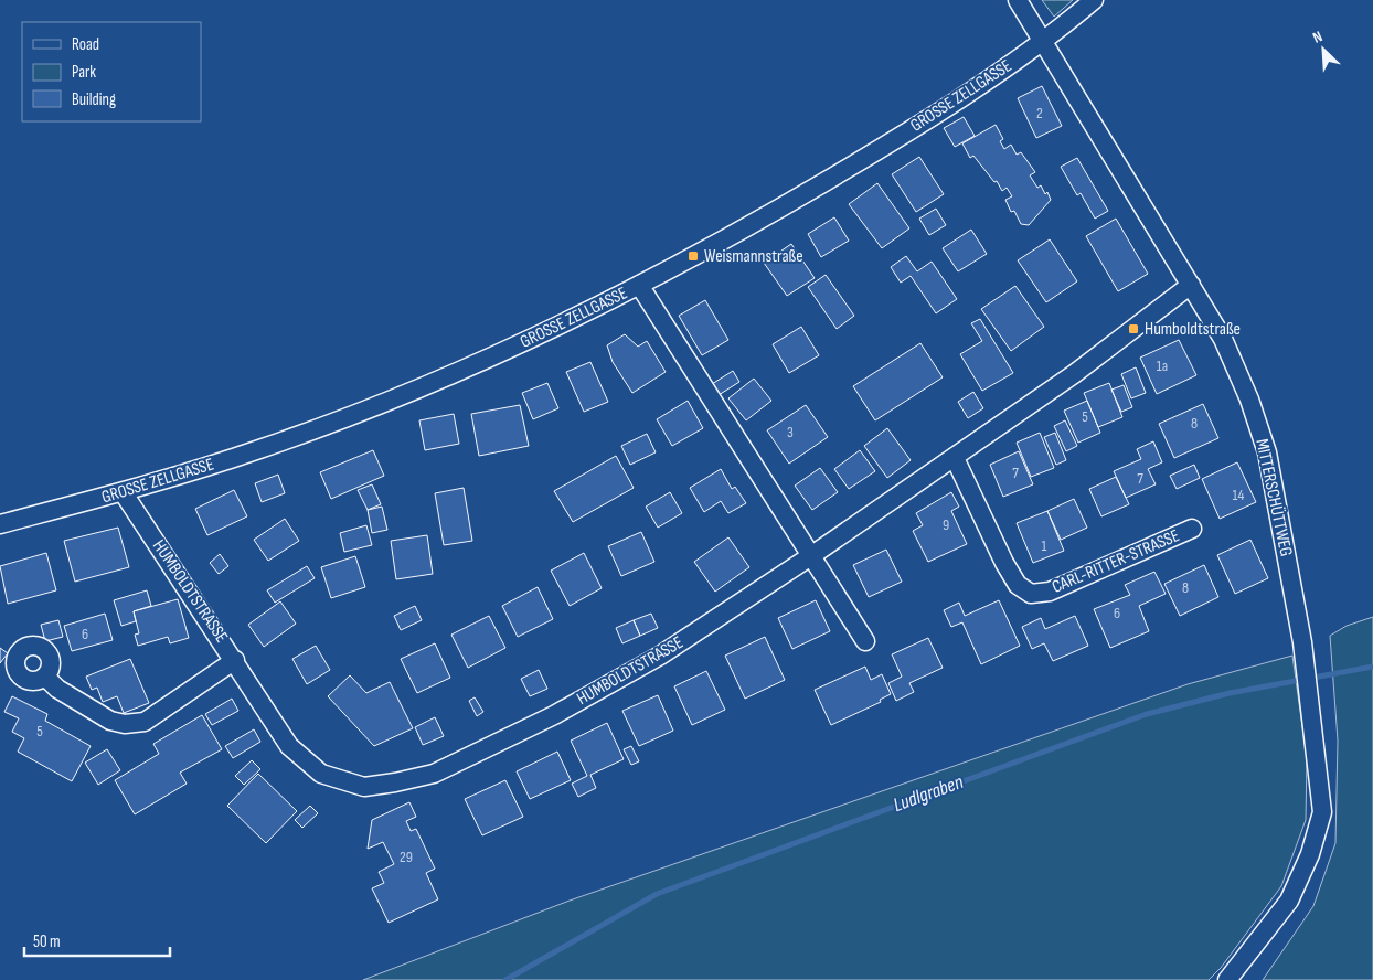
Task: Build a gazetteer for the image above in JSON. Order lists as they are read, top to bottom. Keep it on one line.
{"streets":{"street":["GROSSE ZELLGASSE","MITTERSCHÜTTWEG","CARL-RITTER-STRASSE","HUMBOLDTSTRASSE"]},"crossings":[["GROSSE ZELLGASSE","MITTERSCHÜTTWEG"],["GROSSE ZELLGASSE","HUMBOLDTSTRASSE"],["MITTERSCHÜTTWEG","HUMBOLDTSTRASSE"],["CARL-RITTER-STRASSE","HUMBOLDTSTRASSE"]],"water":["Ludlgraben"],"places":{"transit":["Weismannstraße","Humboldtstraße"]},"house_numbers":["2","1a","5","8","3","7","7","14","9","1","8","6","6","5","29"],"legend":["Road","Park","Building"],"scale_bar":"50 m","north":"top left"}
